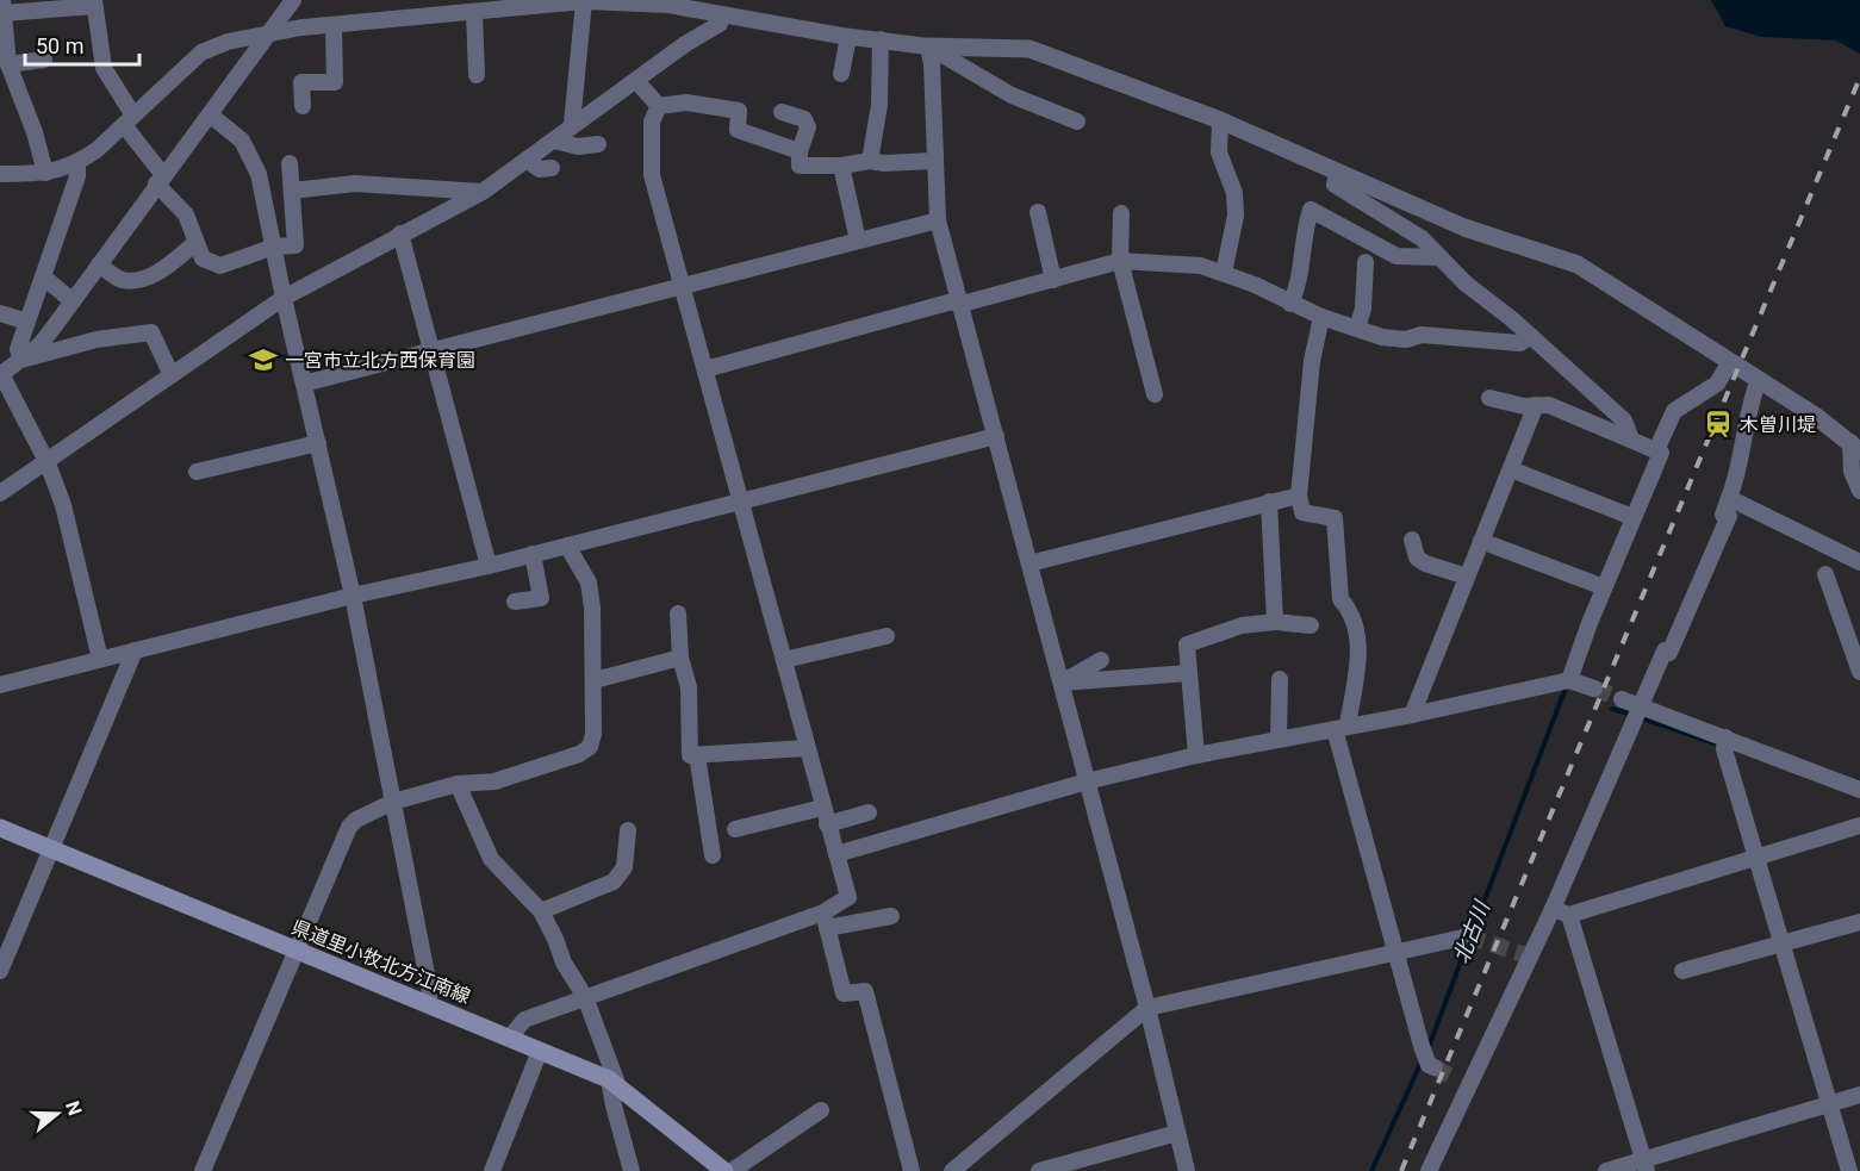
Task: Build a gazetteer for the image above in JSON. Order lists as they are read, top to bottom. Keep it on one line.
{"streets":{"main road":["県道里小牧北方江南線"]},"water":["北古川"],"places":{"school or university":["一宮市立北方西保育園"],"station":["木曽川堤"]},"scale_bar":"50 m","north":"right"}
